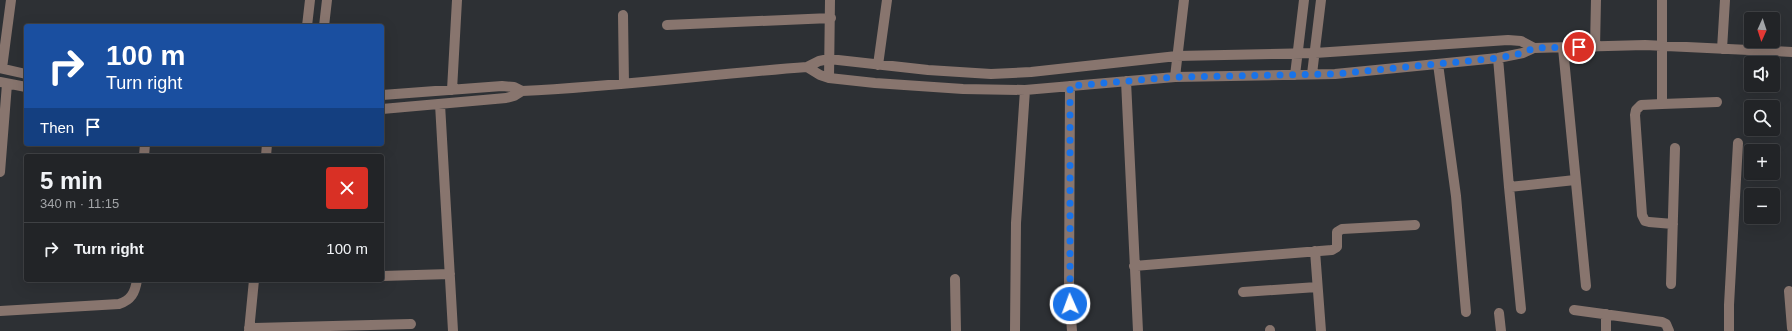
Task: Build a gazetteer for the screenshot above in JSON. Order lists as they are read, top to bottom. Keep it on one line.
{"north":"bottom","page":{"map_buttons":["+","−"],"turn":["100 m","Turn right"],"then":"Then","heading":["5 min","340 m · 11:15"],"list":[{"name":"Turn right","value":"100 m"}]}}
